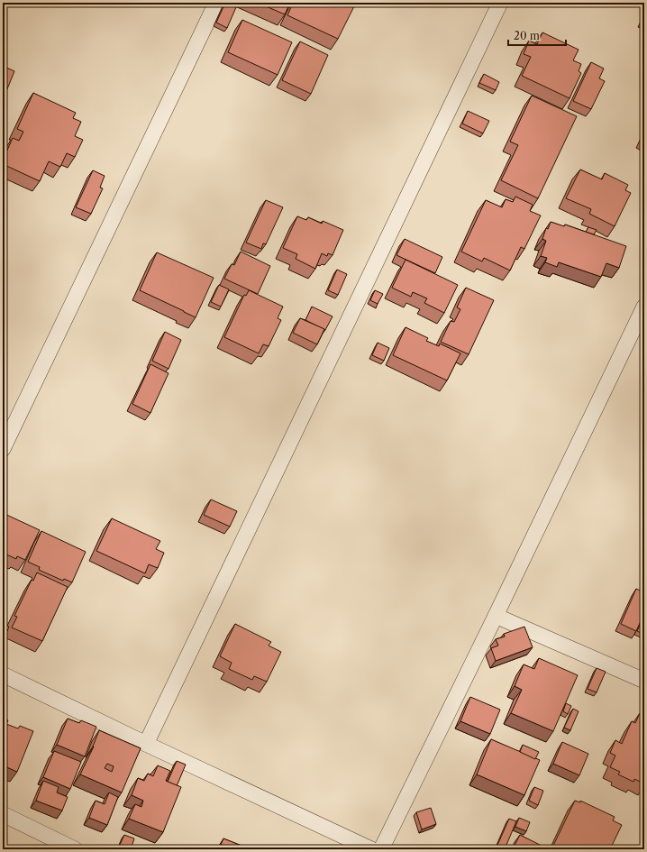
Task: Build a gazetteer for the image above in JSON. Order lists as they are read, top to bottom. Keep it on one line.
{"scale_bar":"20 m"}
